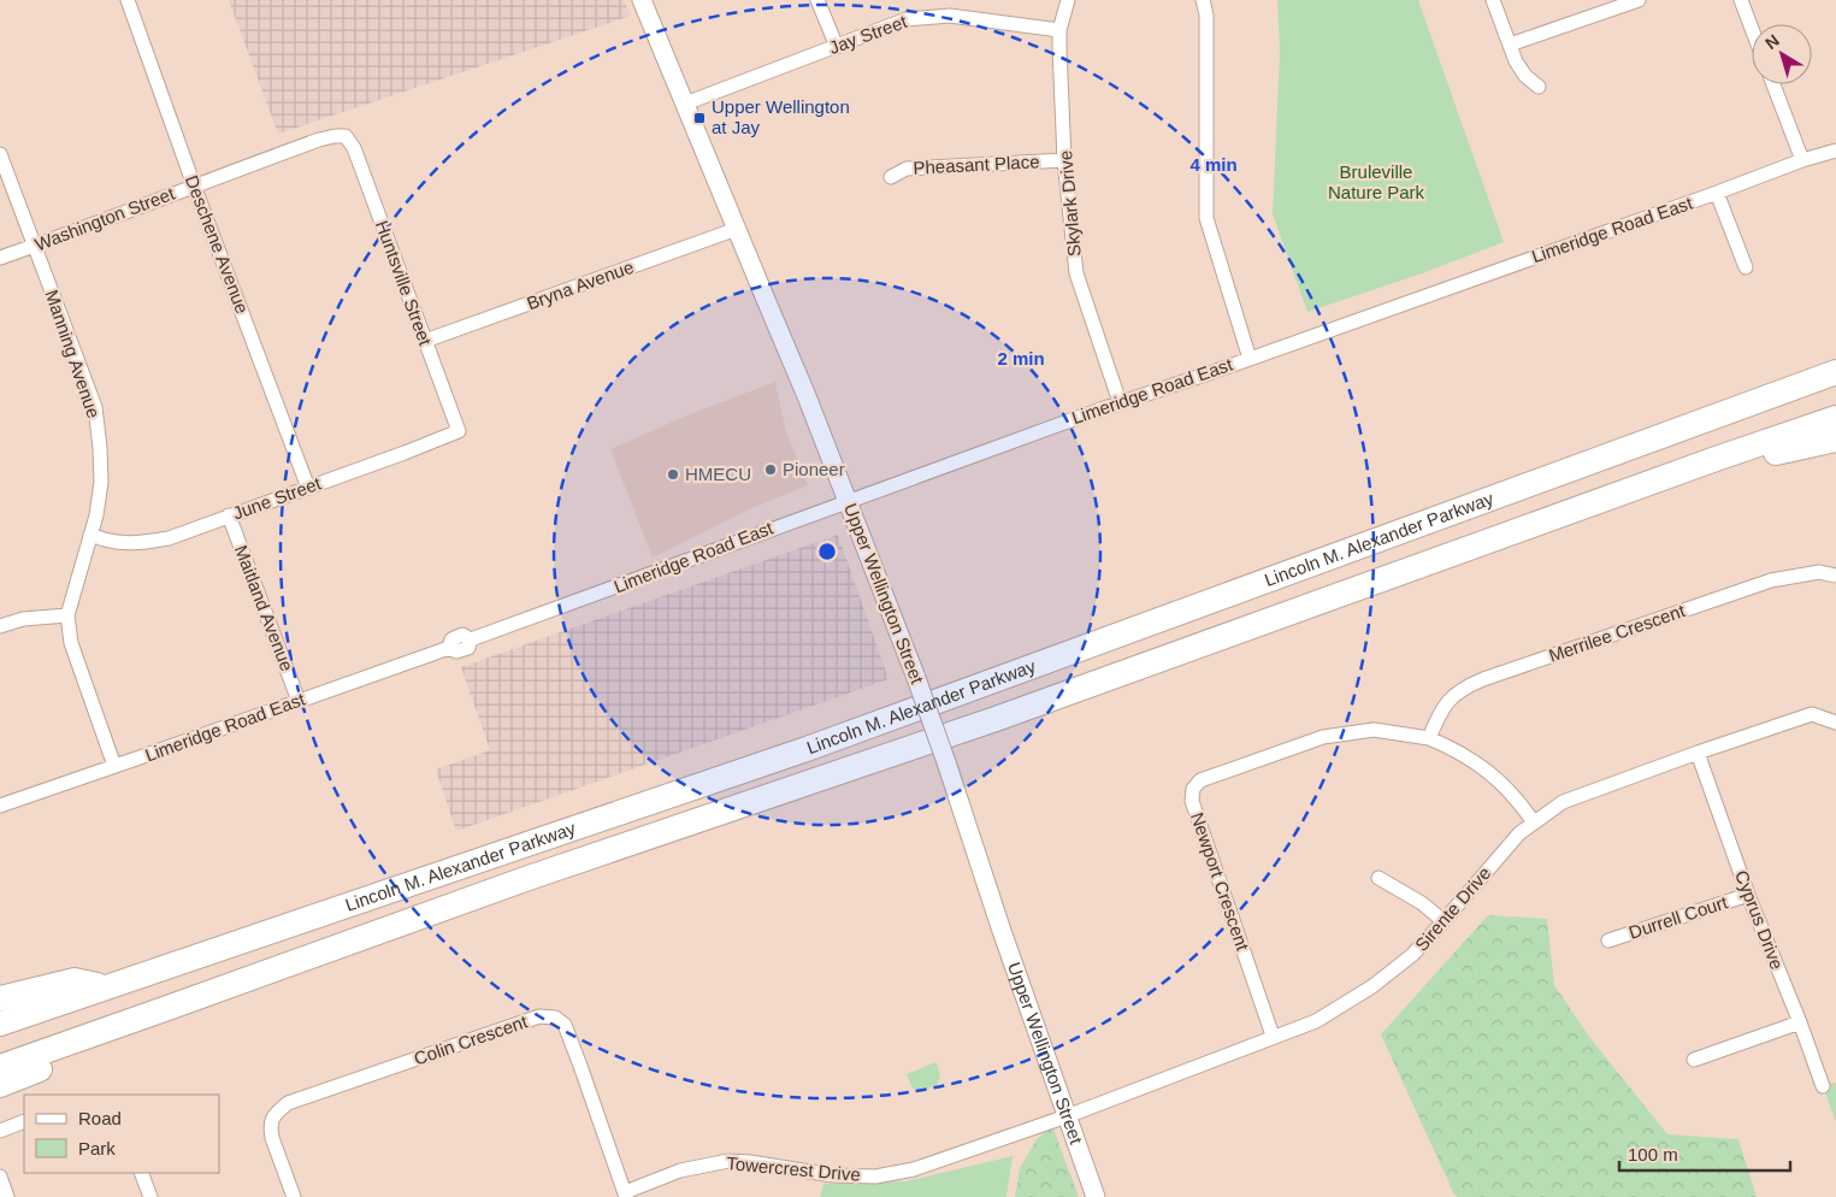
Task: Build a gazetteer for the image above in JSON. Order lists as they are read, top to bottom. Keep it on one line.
{"streets":{"highway":["Lincoln M. Alexander Parkway"],"main road":["Upper Wellington Street"],"street":["Jay Street","Pheasant Place","Skylark Drive","Washington Street","Limeridge Road East","Deschene Avenue","Huntsville Street","Bryna Avenue","Manning Avenue","June Street","Maitland Avenue","Merrilee Crescent","Newport Crescent","Sirente Drive","Durrell Court","Cyprus Drive","Colin Crescent","Towercrest Drive"]},"crossings":[["Jay Street","Skylark Drive"],["Jay Street","Upper Wellington Street"],["Pheasant Place","Skylark Drive"],["Skylark Drive","Limeridge Road East"],["Washington Street","Deschene Avenue"],["Washington Street","Huntsville Street"],["Washington Street","Manning Avenue"],["Limeridge Road East","Manning Avenue"],["Limeridge Road East","Upper Wellington Street"],["Limeridge Road East","Maitland Avenue"],["Deschene Avenue","June Street"],["Huntsville Street","Bryna Avenue"],["Huntsville Street","June Street"],["Bryna Avenue","Upper Wellington Street"],["Manning Avenue","June Street"],["June Street","Maitland Avenue"],["Upper Wellington Street","Sirente Drive"],["Upper Wellington Street","Towercrest Drive"],["Merrilee Crescent","Newport Crescent"],["Newport Crescent","Sirente Drive"],["Sirente Drive","Cyprus Drive"],["Sirente Drive","Towercrest Drive"],["Durrell Court","Cyprus Drive"],["Colin Crescent","Towercrest Drive"]],"parks":["Bruleville Nature Park"],"places":{"transit":["Upper Wellington at Jay"],"other":["Pioneer","HMECU"]},"legend":["Road","Park"],"scale_bar":"100 m","north":"top left","rings":["4 min","2 min"]}
